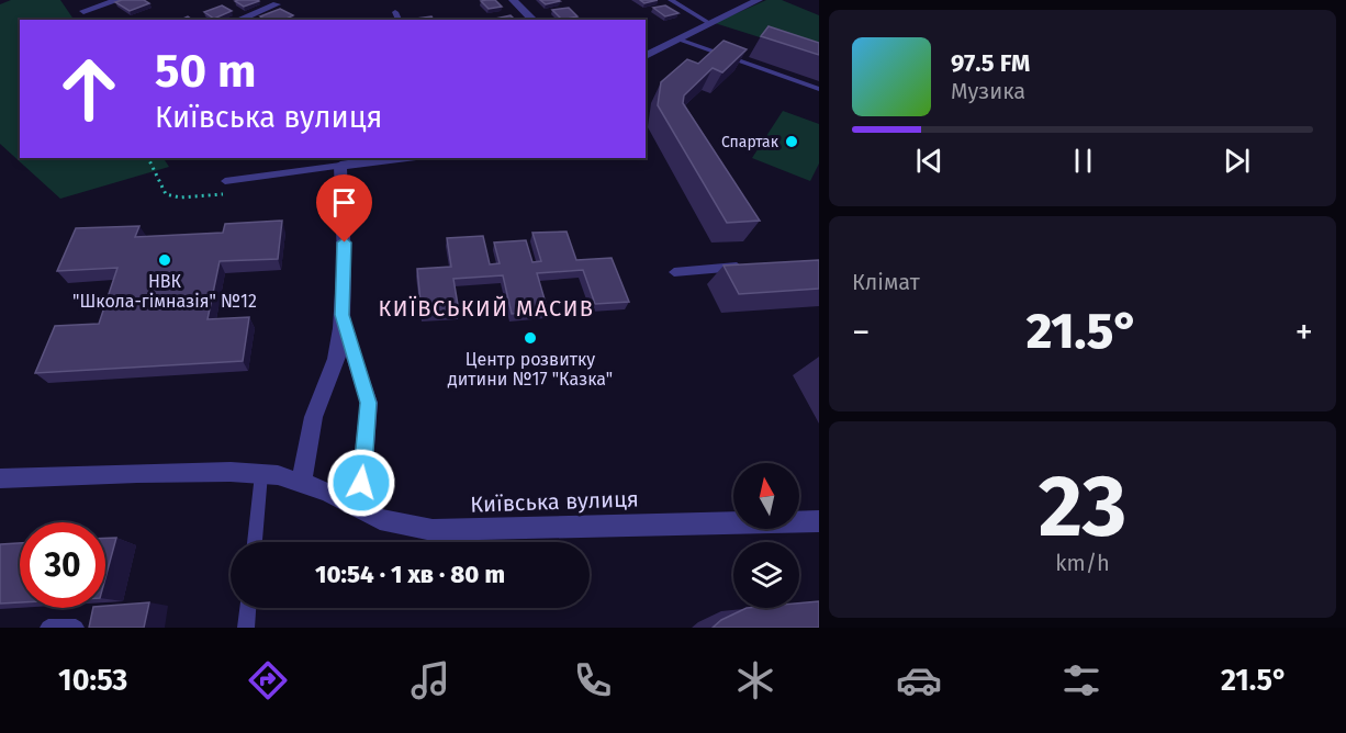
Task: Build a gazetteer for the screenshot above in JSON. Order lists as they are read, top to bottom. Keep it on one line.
{"streets":{"street":["Київська вулиця"]},"districts":["КИЇВСЬКИЙ МАСИВ"],"places":["Спартак","НВК \"Школа-гімназія\" №12","Центр розвитку дитини №17 \"Казка\""],"north":"top","page":{"turn":["50 m","Київська вулиця"],"song":["97.5 FM","Музика"],"tile":["Клімат",["23","km/h"]],"heat":["−","21.5°","+"],"limit":"30","trip":"10:54 · 1 хв · 80 m","tabs":["10:53","21.5°"]}}
